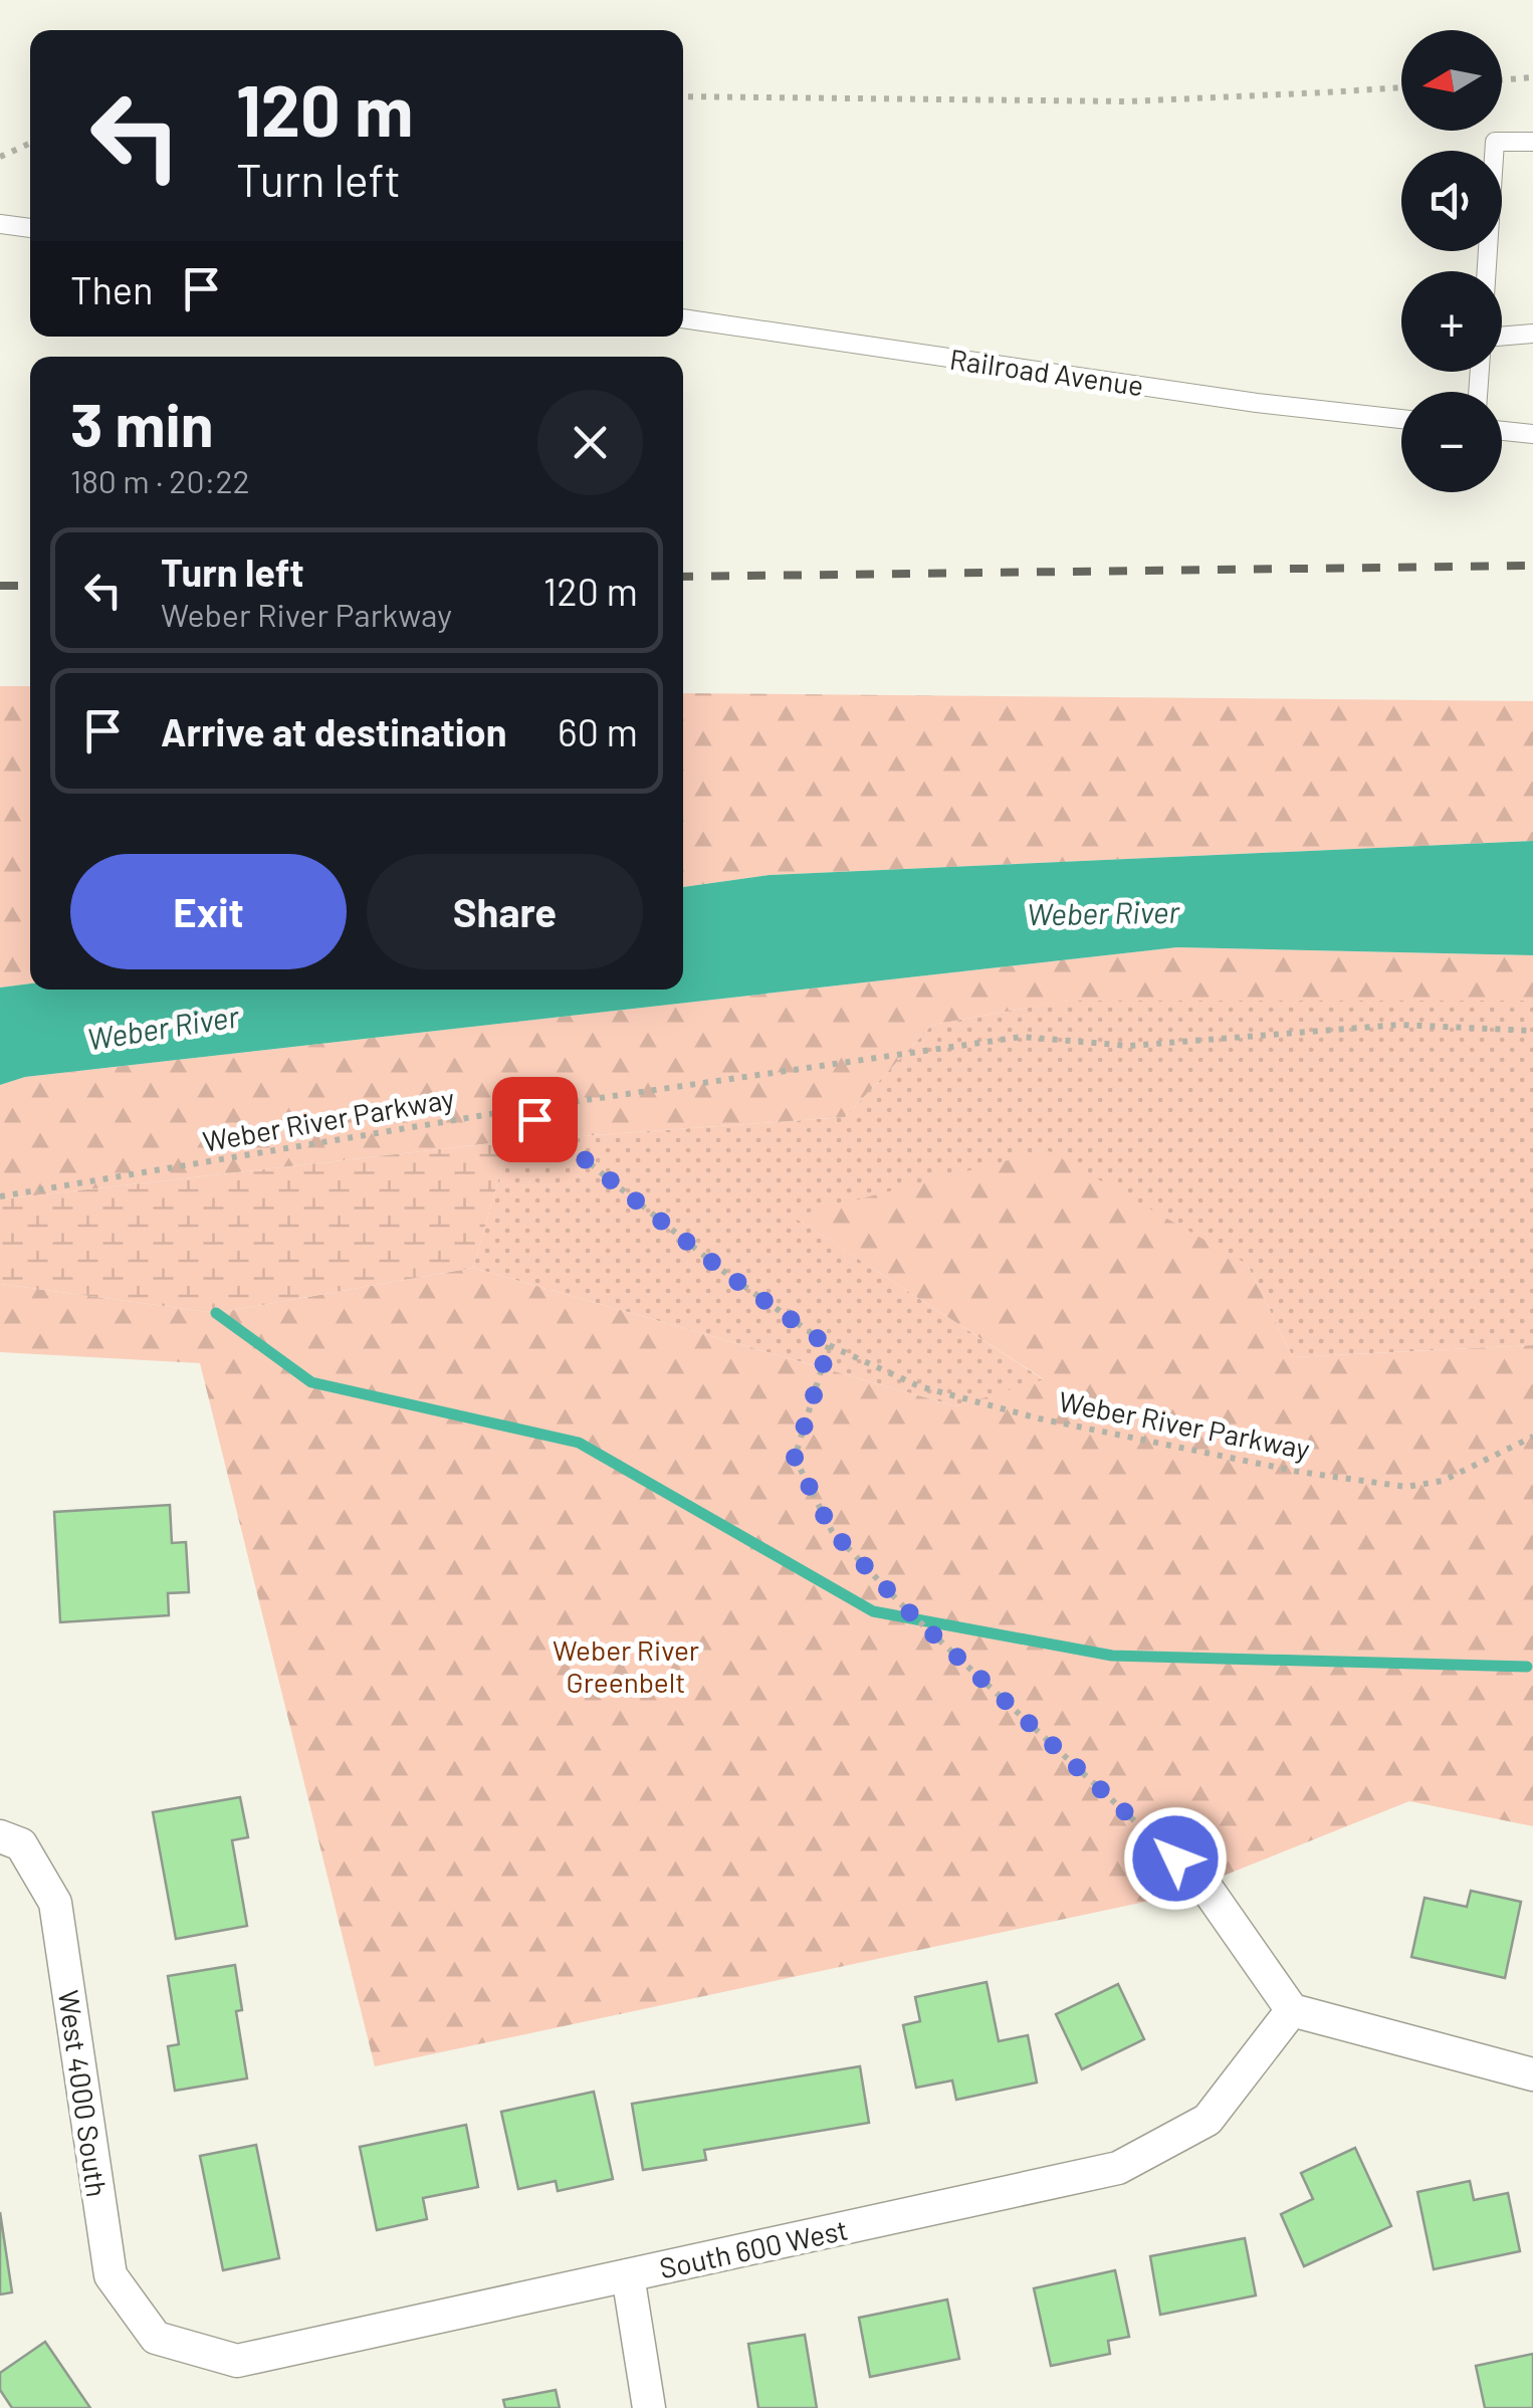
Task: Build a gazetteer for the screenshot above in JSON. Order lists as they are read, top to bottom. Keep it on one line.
{"streets":{"street":["West 4000 South","South 600 West"],"lane":["Railroad Avenue"],"path":["Weber River Parkway"]},"crossings":[["West 4000 South","South 600 West"]],"water":["Weber River"],"parks":["Weber River Greenbelt"],"north":"left","page":{"map_buttons":["+","−"],"turn":["120 m","Turn left"],"then":"Then","heading":["3 min","180 m · 20:22"],"list":[{"name":"Turn left","note":"Weber River Parkway","value":"120 m"},{"name":"Arrive at destination","value":"60 m"}],"buttons":["Exit","Share"]}}
